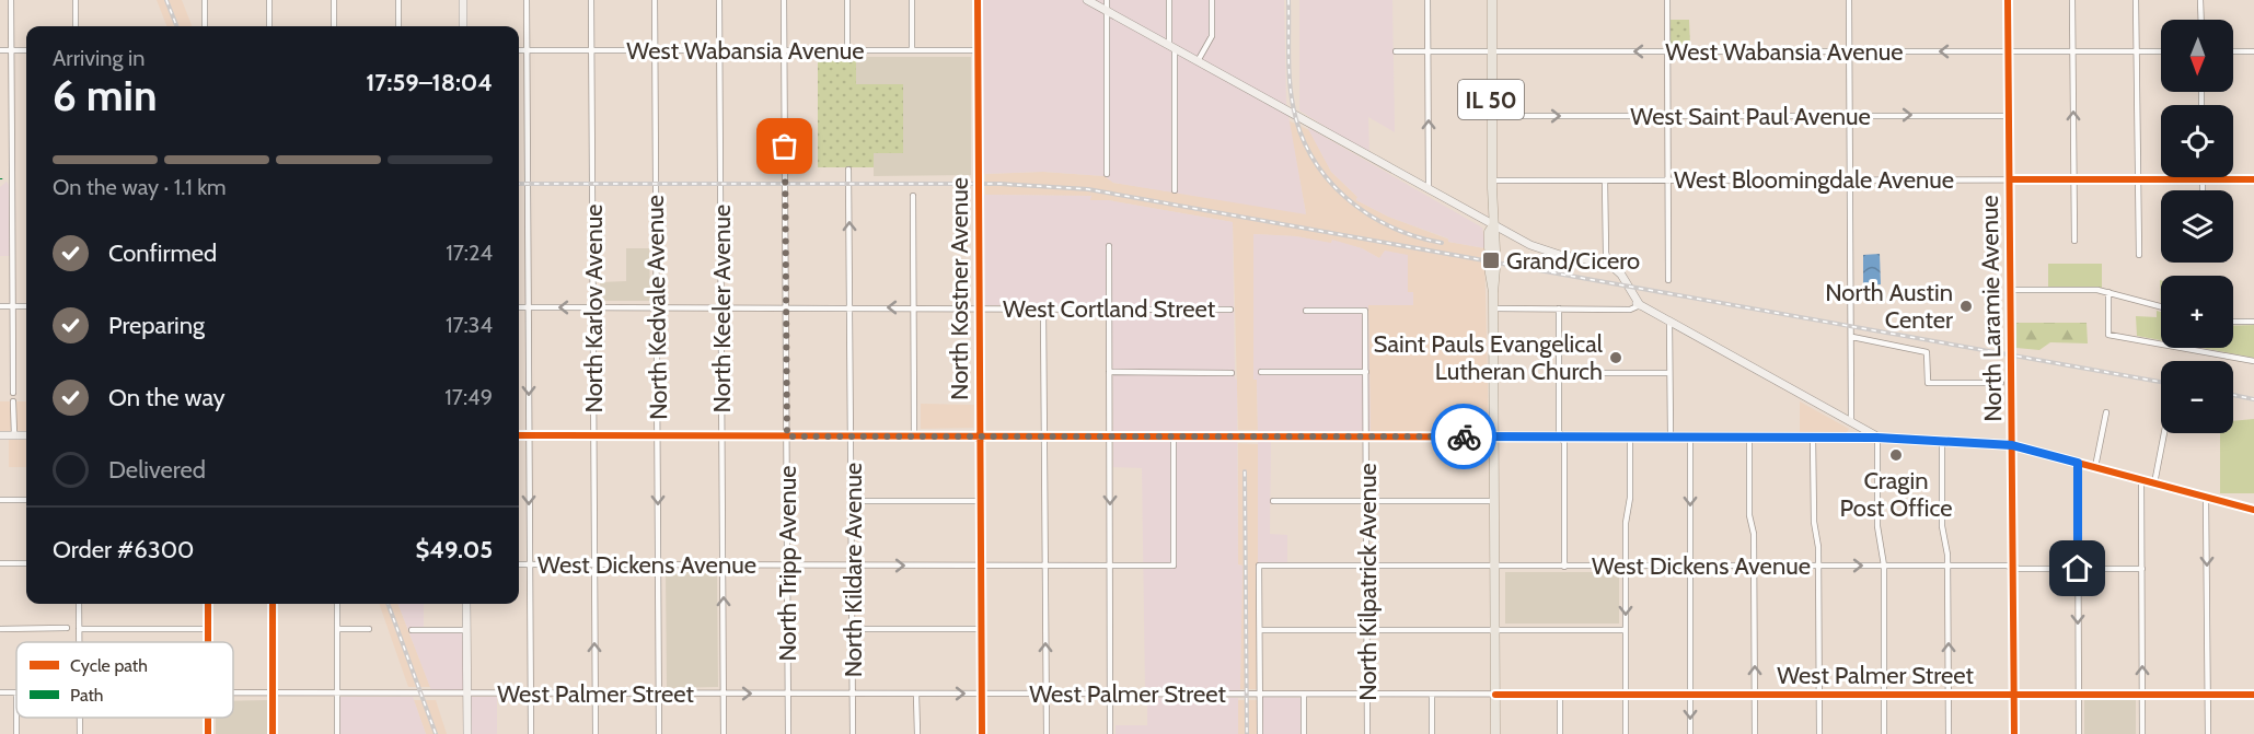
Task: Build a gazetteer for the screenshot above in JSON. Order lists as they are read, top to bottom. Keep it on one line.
{"streets":{"main road":["IL 50"],"street":["West Wabansia Avenue","West Saint Paul Avenue","West Bloomingdale Avenue","North Kostner Avenue","North Kedvale Avenue","North Karlov Avenue","North Keeler Avenue","West Cortland Street","North Laramie Avenue","North Tripp Avenue","West Dickens Avenue","North Kildare Avenue","North Kilpatrick Avenue","West Palmer Street"]},"crossings":[["West Wabansia Avenue","IL 50"],["West Wabansia Avenue","North Kostner Avenue"],["West Wabansia Avenue","North Kedvale Avenue"],["West Wabansia Avenue","North Karlov Avenue"],["West Wabansia Avenue","North Keeler Avenue"],["West Wabansia Avenue","North Laramie Avenue"],["West Wabansia Avenue","North Tripp Avenue"],["IL 50","West Saint Paul Avenue"],["IL 50","West Bloomingdale Avenue"],["West Saint Paul Avenue","North Laramie Avenue"],["West Bloomingdale Avenue","North Laramie Avenue"],["North Kostner Avenue","West Cortland Street"],["North Kostner Avenue","West Dickens Avenue"],["North Kostner Avenue","West Palmer Street"],["North Kedvale Avenue","West Cortland Street"],["North Kedvale Avenue","West Dickens Avenue"],["North Kedvale Avenue","West Palmer Street"],["North Karlov Avenue","West Cortland Street"],["North Karlov Avenue","West Dickens Avenue"],["North Karlov Avenue","West Palmer Street"],["North Keeler Avenue","West Cortland Street"],["North Keeler Avenue","West Dickens Avenue"],["North Keeler Avenue","West Palmer Street"],["West Cortland Street","North Tripp Avenue"],["West Cortland Street","North Kildare Avenue"],["North Laramie Avenue","West Dickens Avenue"],["North Laramie Avenue","West Palmer Street"],["North Tripp Avenue","West Dickens Avenue"],["North Tripp Avenue","West Palmer Street"],["West Dickens Avenue","North Kildare Avenue"],["West Dickens Avenue","North Kilpatrick Avenue"],["North Kildare Avenue","West Palmer Street"],["North Kilpatrick Avenue","West Palmer Street"]],"one_way":["West Saint Paul Avenue"],"places":{"transit":["Grand/Cicero"],"other":["North Austin Center","Saint Pauls Evangelical Lutheran Church","Cragin Post Office"]},"legend":["Cycle path","Path"],"north":"bottom","page":{"map_buttons":["+","−"],"heading":["6 min","Arriving in","17:59–18:04"],"panel":["Order #6300","$49.05"],"bar":"On the way · 1.1 km","list":[["Confirmed","17:24"],["Preparing","17:34"],["On the way","17:49"],"Delivered"]}}
